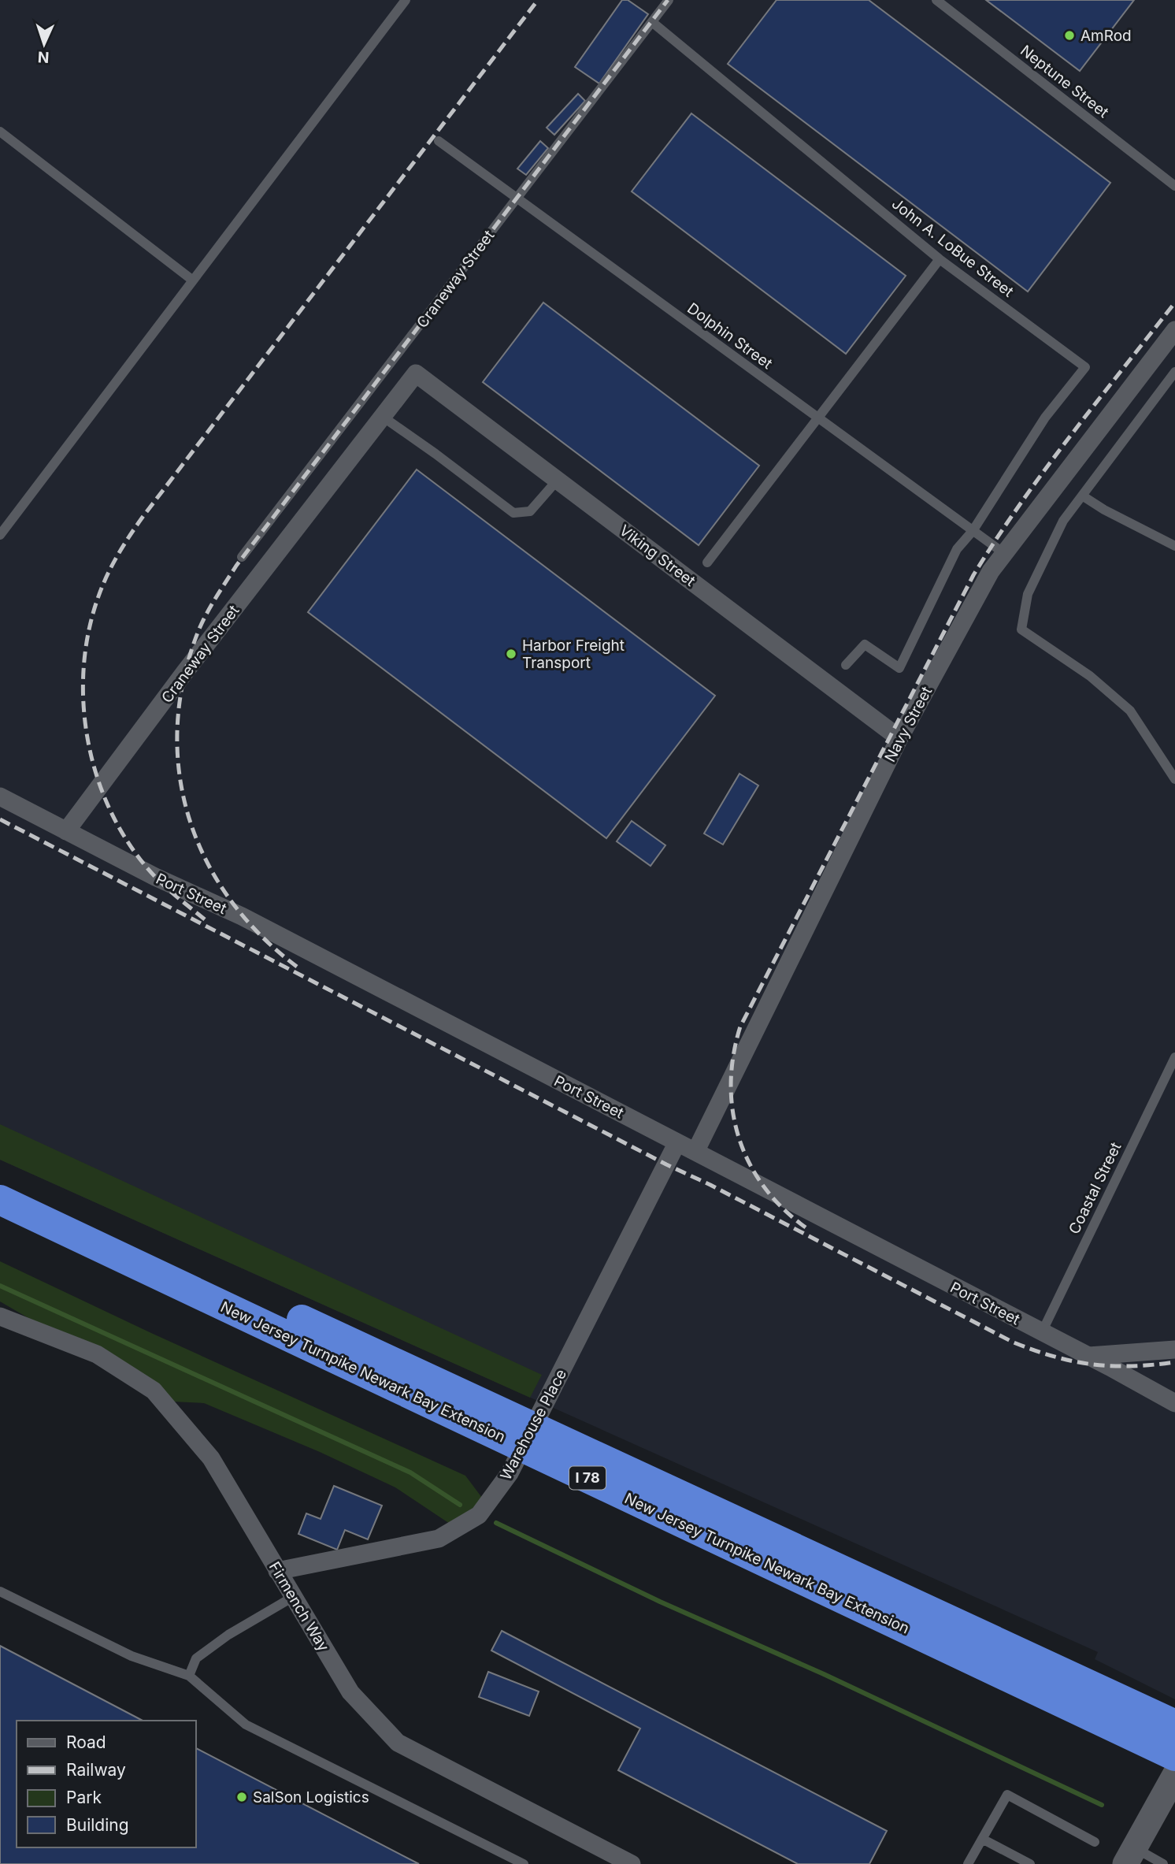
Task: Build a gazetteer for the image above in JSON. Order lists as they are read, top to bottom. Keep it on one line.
{"streets":{"highway":["New Jersey Turnpike Newark Bay Extension","I 78"],"street":["Craneway Street","Viking Street","Navy Street","Port Street","Warehouse Place","Firmench Way"],"lane":["Neptune Street","John A. LoBue Street","Dolphin Street","Coastal Street"]},"crossings":[["John A. LoBue Street","Craneway Street"],["John A. LoBue Street","Dolphin Street"],["Craneway Street","Dolphin Street"],["Craneway Street","Viking Street"],["Craneway Street","Port Street"],["Dolphin Street","Navy Street"],["Viking Street","Navy Street"],["Navy Street","Port Street"],["Port Street","Coastal Street"],["Port Street","Warehouse Place"],["Warehouse Place","Firmench Way"]],"places":["AmRod","Harbor Freight Transport","SalSon Logistics"],"legend":["Road","Railway","Park","Building"],"north":"bottom"}
